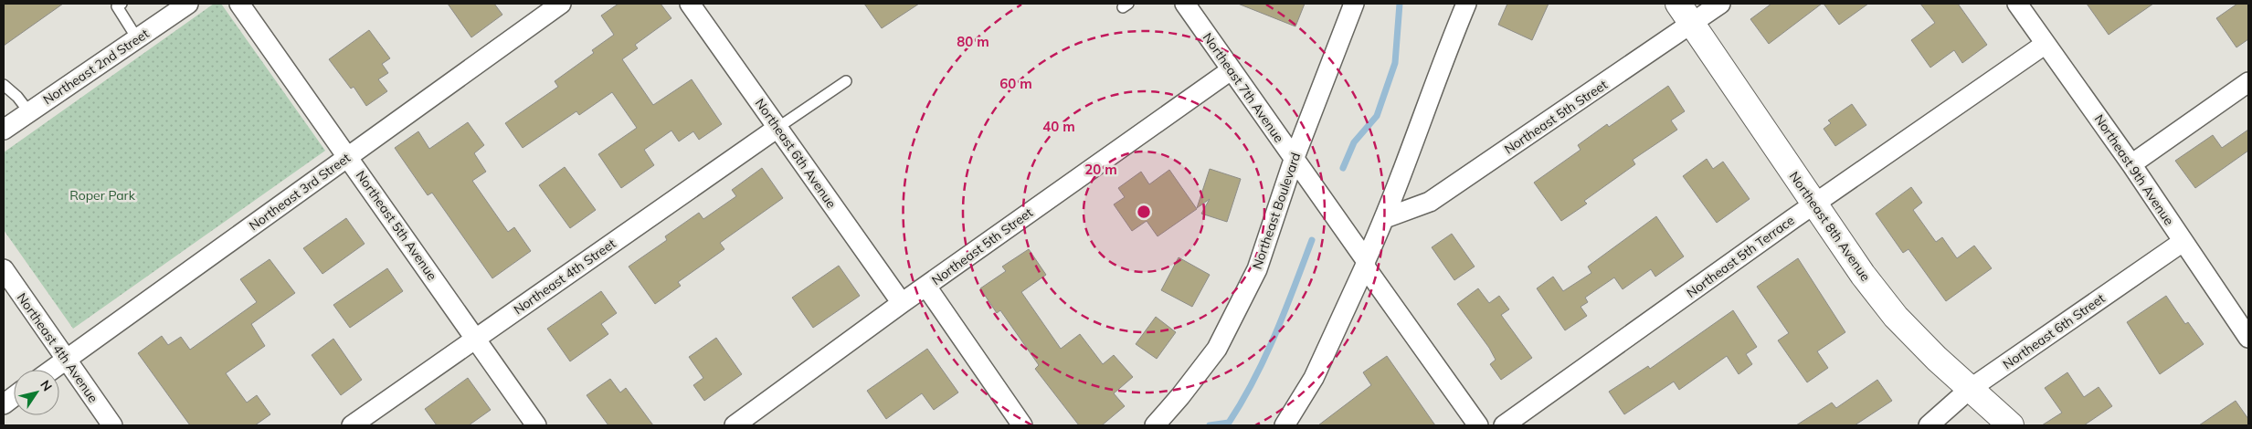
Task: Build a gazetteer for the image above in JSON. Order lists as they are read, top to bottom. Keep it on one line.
{"streets":{"street":["Northeast 2nd Street","Northeast 7th Avenue","Northeast 5th Street","Northeast 6th Avenue","Northeast 9th Avenue","Northeast 3rd Street","Northeast Boulevard","Northeast 5th Avenue","Northeast 8th Avenue","Northeast 5th Terrace","Northeast 4th Street","Northeast 6th Street","Northeast 4th Avenue"]},"crossings":[["Northeast 7th Avenue","Northeast 5th Street"],["Northeast 7th Avenue","Northeast Boulevard"],["Northeast 5th Street","Northeast 6th Avenue"],["Northeast 5th Street","Northeast 8th Avenue"],["Northeast 6th Avenue","Northeast 4th Street"],["Northeast 9th Avenue","Northeast 5th Terrace"],["Northeast 9th Avenue","Northeast 6th Street"],["Northeast 3rd Street","Northeast 5th Avenue"],["Northeast 3rd Street","Northeast 4th Avenue"],["Northeast 5th Avenue","Northeast 4th Street"],["Northeast 8th Avenue","Northeast 5th Terrace"],["Northeast 8th Avenue","Northeast 6th Street"]],"parks":["Roper Park"],"north":"top right","rings":["80 m","60 m","40 m","20 m"]}
